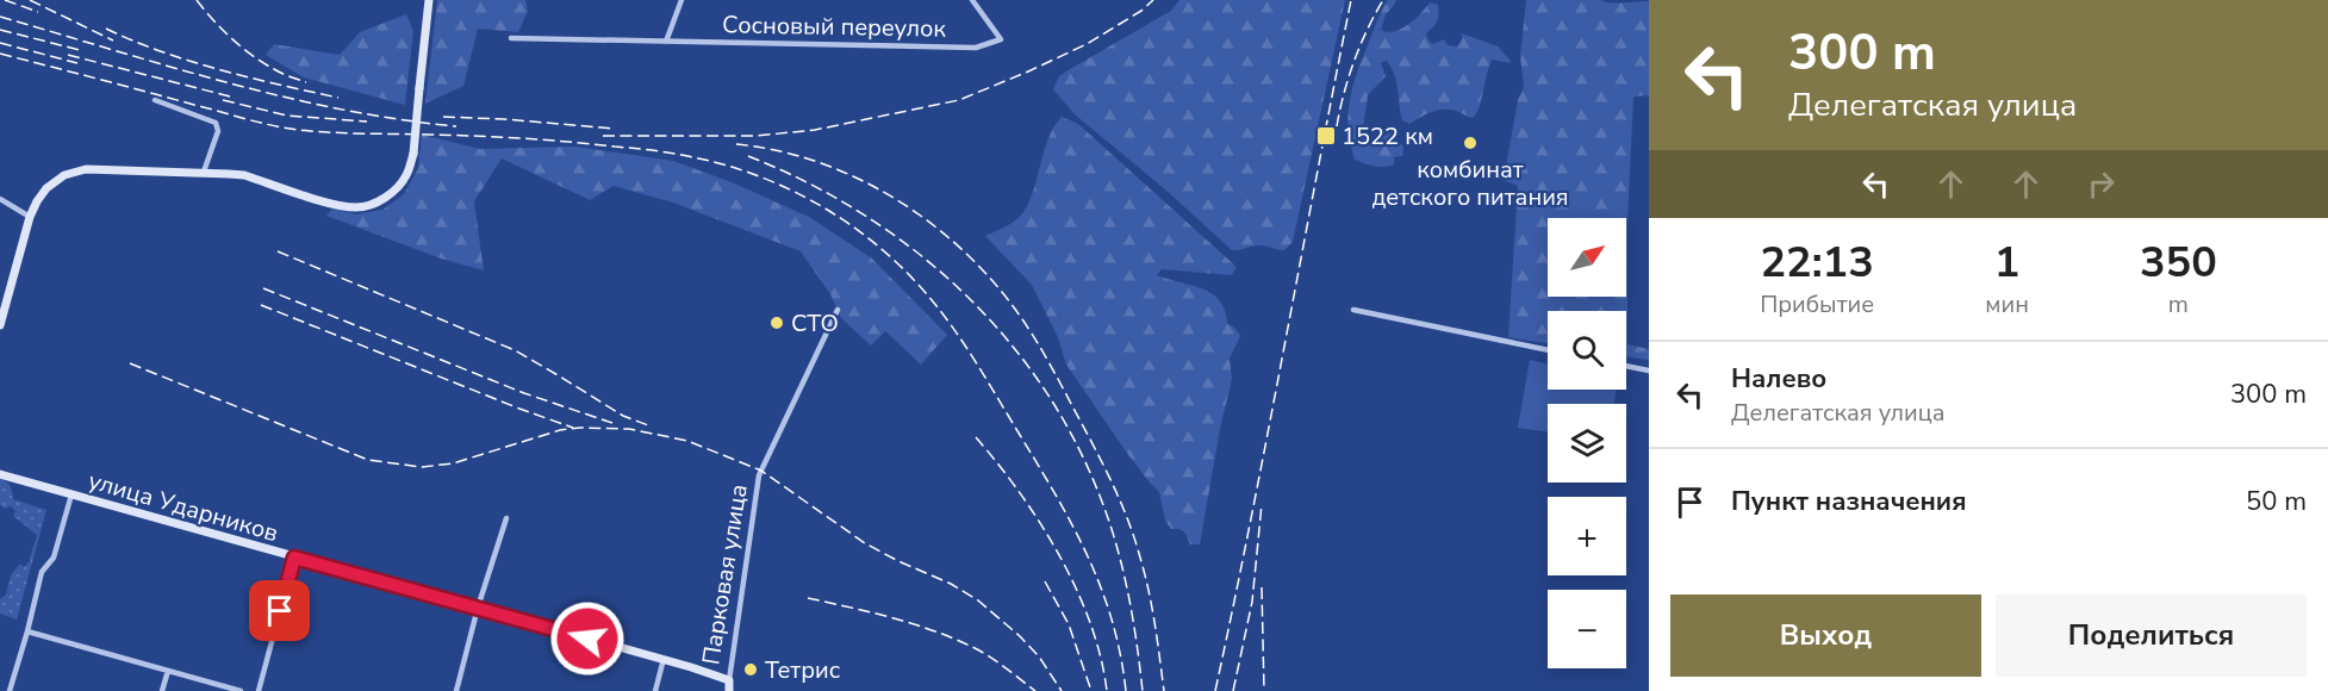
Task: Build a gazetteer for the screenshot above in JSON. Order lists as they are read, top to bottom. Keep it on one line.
{"streets":{"main road":["улица Ударников","Парковая улица"],"street":["Сосновый переулок"]},"crossings":[["улица Ударников","Парковая улица"]],"places":{"transit":["1522 км"],"other":["комбинат детского питания","СТО","Тетрис"]},"north":"top right","page":{"turn":["300 m","Делегатская улица"],"map_buttons":["+","−"],"eta":["22:13","Прибытие","1","мин","350","m"],"list":[{"name":"Налево","note":"Делегатская улица","value":"300 m"},{"name":"Пункт назначения","value":"50 m"}],"buttons":["Выход","Поделиться"]}}
